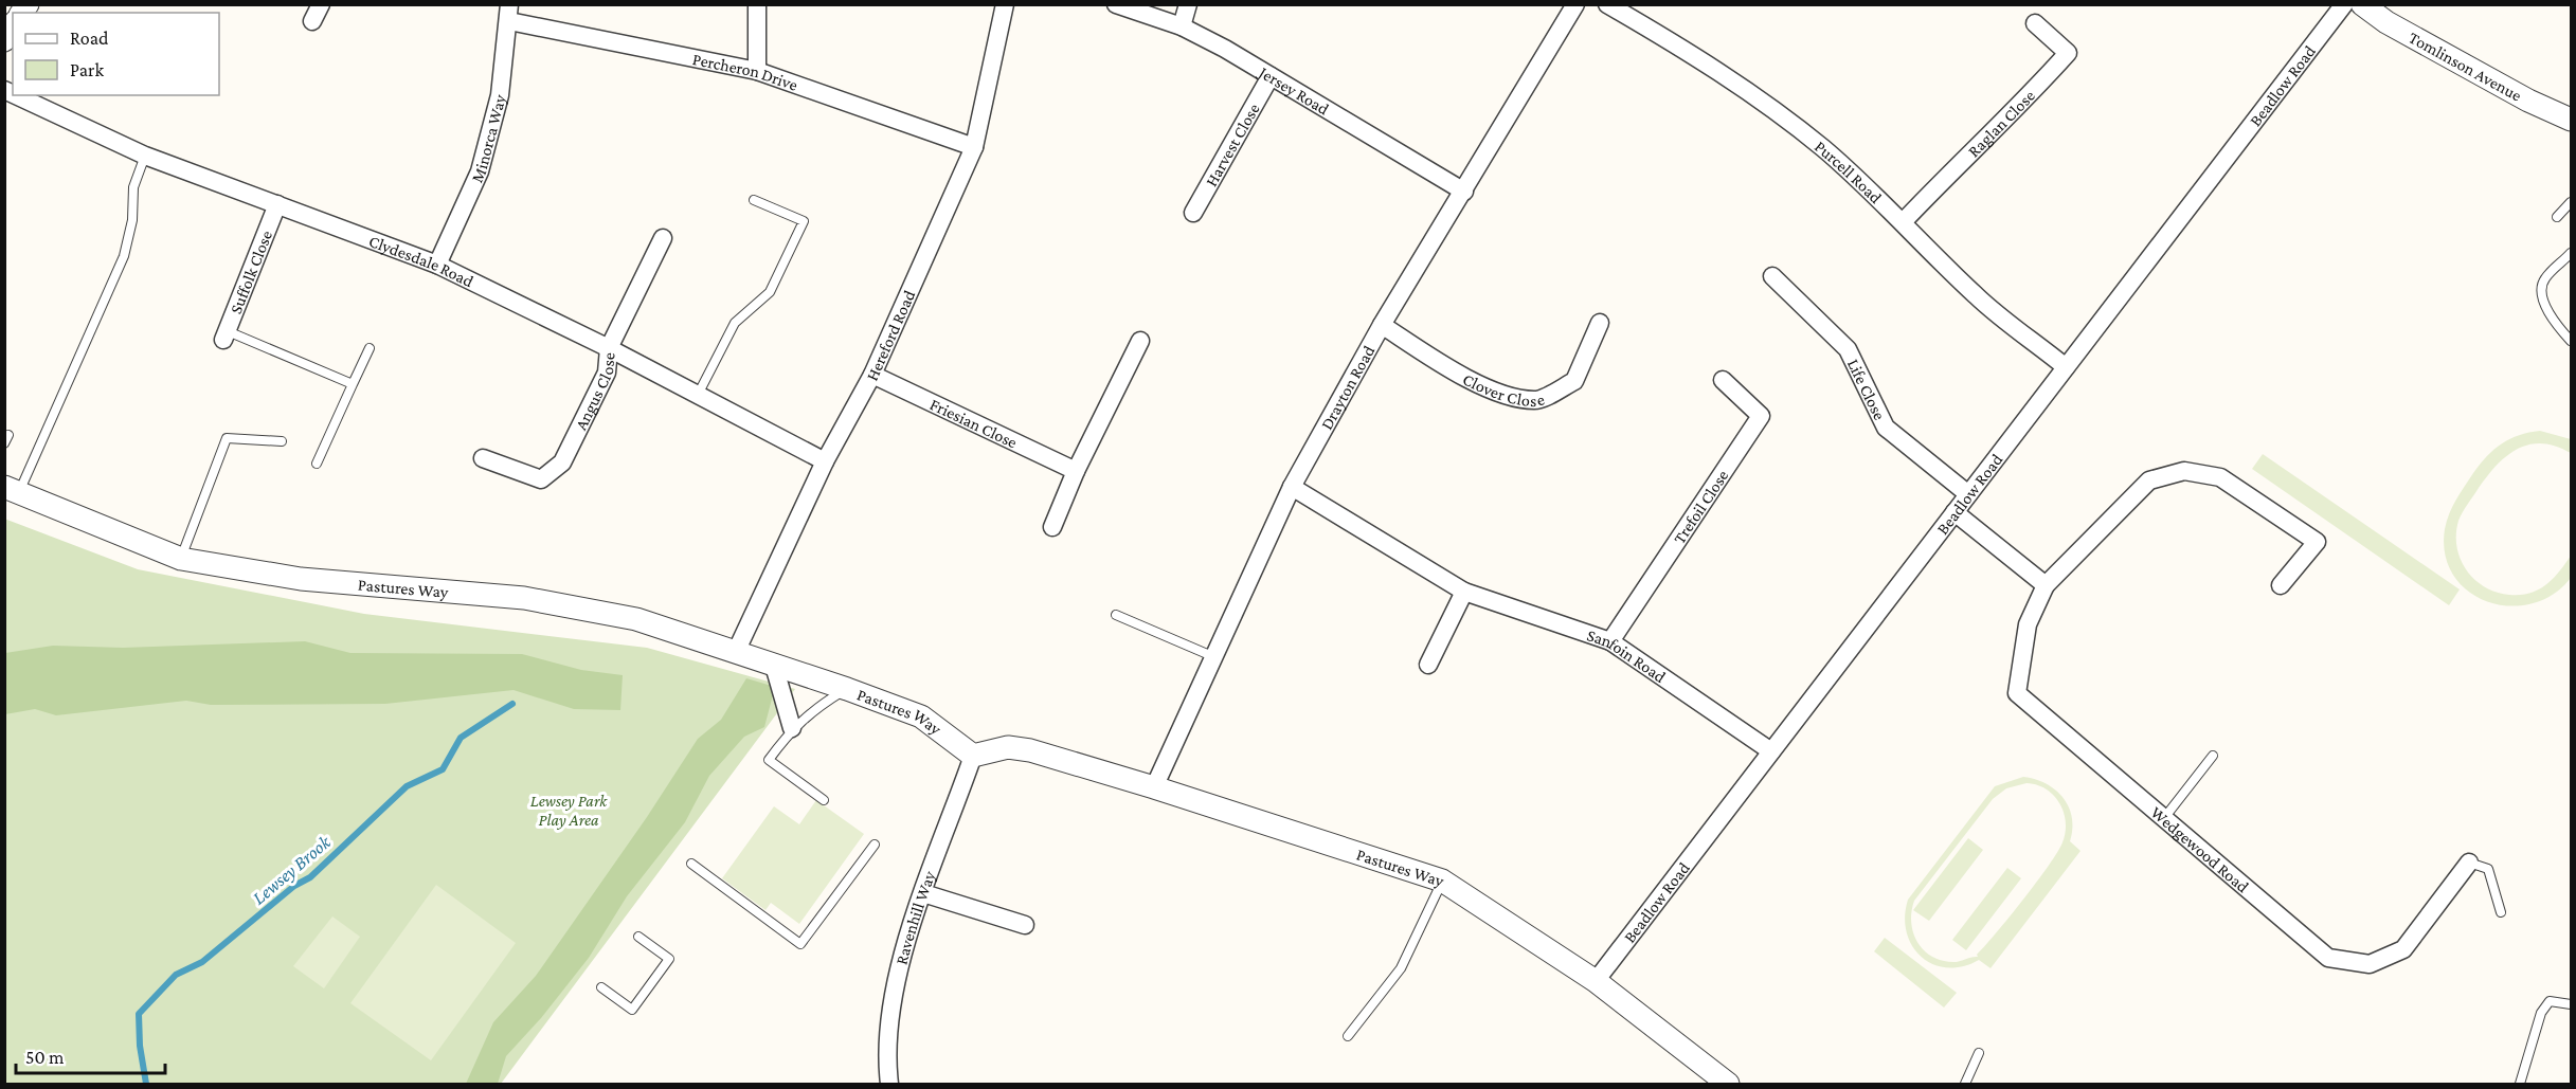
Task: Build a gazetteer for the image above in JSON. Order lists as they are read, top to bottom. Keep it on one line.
{"streets":{"street":["Tomlinson Avenue","Percheron Drive","Beadlow Road","Jersey Road","Raglan Close","Minorca Way","Harvest Close","Purcell Road","Clydesdale Road","Suffolk Close","Hereford Road","Clover Close","Drayton Road","Angus Close","Life Close","Friesian Close","Trefoil Close","Pastures Way","Sanfoin Road","Wedgewood Road","Ravenhill Way"]},"crossings":[["Percheron Drive","Minorca Way"],["Percheron Drive","Hereford Road"],["Beadlow Road","Purcell Road"],["Beadlow Road","Life Close"],["Beadlow Road","Pastures Way"],["Beadlow Road","Sanfoin Road"],["Jersey Road","Harvest Close"],["Jersey Road","Drayton Road"],["Raglan Close","Purcell Road"],["Minorca Way","Clydesdale Road"],["Clydesdale Road","Suffolk Close"],["Clydesdale Road","Hereford Road"],["Clydesdale Road","Angus Close"],["Hereford Road","Friesian Close"],["Hereford Road","Pastures Way"],["Clover Close","Drayton Road"],["Drayton Road","Pastures Way"],["Drayton Road","Sanfoin Road"],["Trefoil Close","Sanfoin Road"],["Pastures Way","Ravenhill Way"]],"water":["Lewsey Brook"],"parks":["Lewsey Park Play Area"],"legend":["Road","Park"],"scale_bar":"50 m"}
